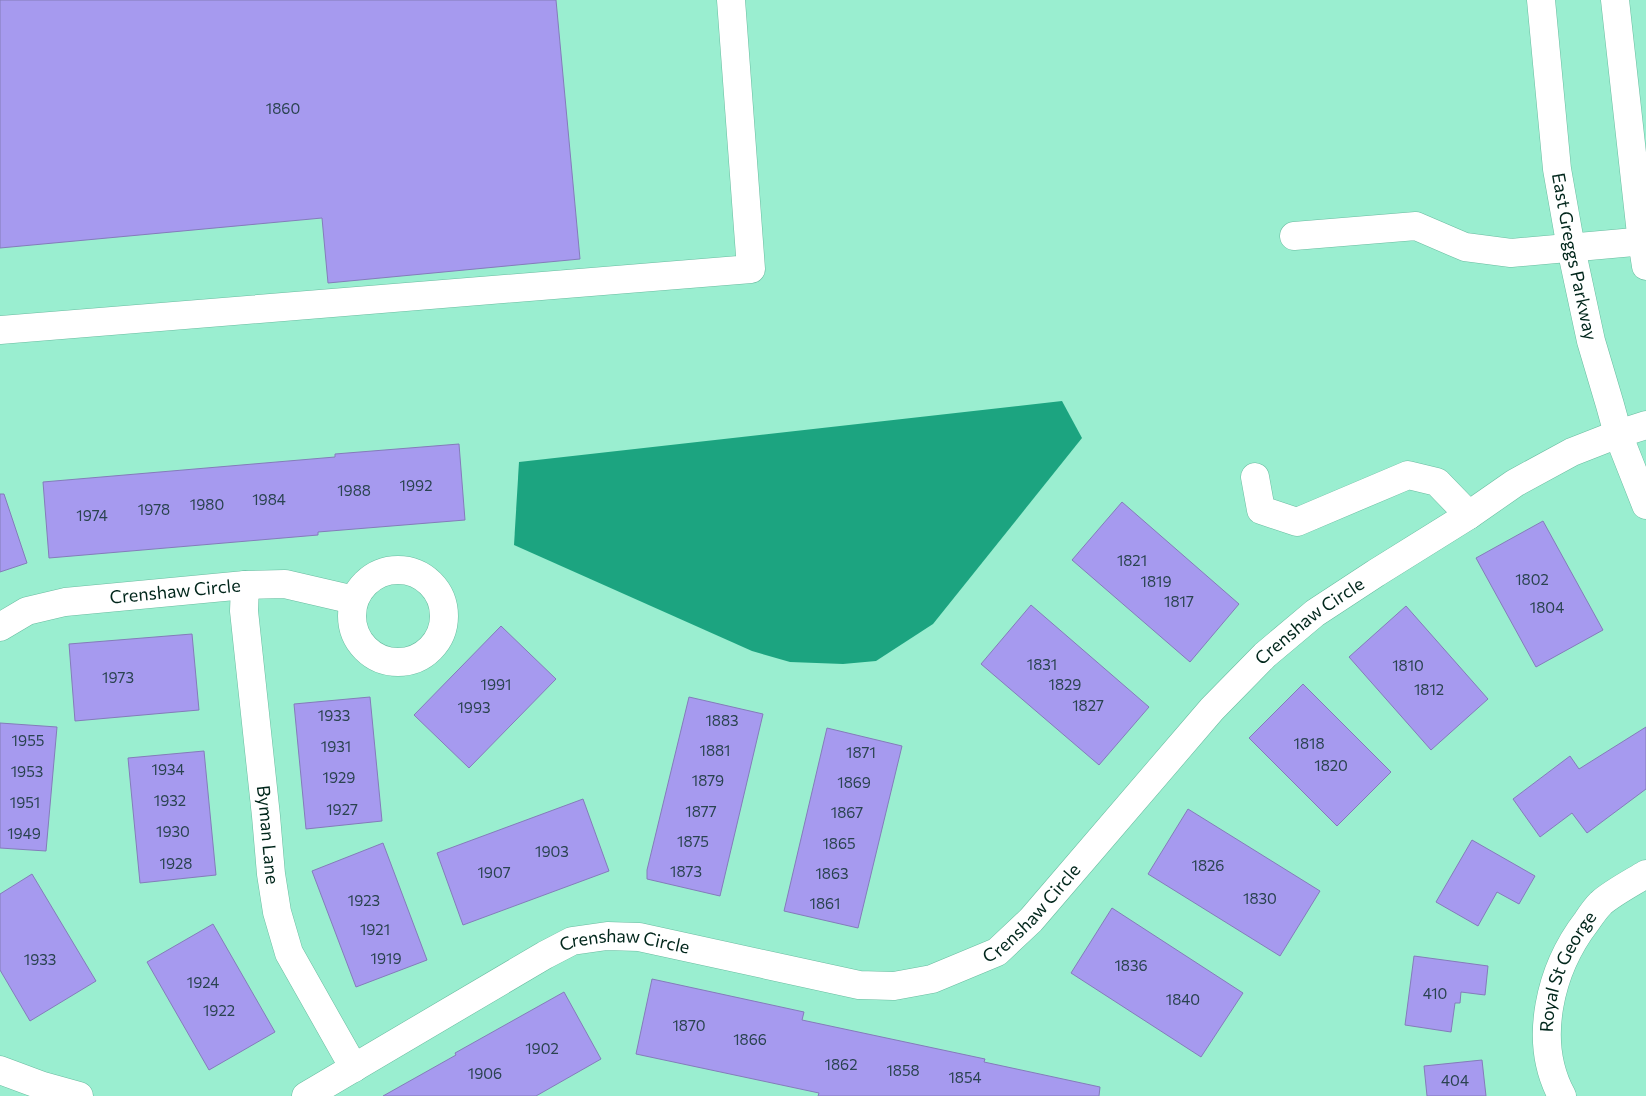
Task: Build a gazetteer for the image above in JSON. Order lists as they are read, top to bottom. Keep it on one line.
{"streets":{"street":["East Greggs Parkway","Crenshaw Circle","Byman Lane","Royal St George"]},"crossings":[["East Greggs Parkway","Crenshaw Circle"],["Crenshaw Circle","Byman Lane"]],"house_numbers":["1860","1992","1988","1984","1980","1978","1974","1821","1802","1819","1817","1804","1831","1810","1973","1991","1829","1812","1827","1993","1933","1883","1955","1818","1931","1881","1871","1820","1934","1953","1929","1879","1869","1932","1951","1927","1877","1867","1930","1949","1875","1865","1903","1928","1826","1873","1907","1863","1830","1923","1861","1921","1919","1933","1836","1924","410","1840","1922","1870","1866","1902","1862","1858","1906","1854","404"]}
